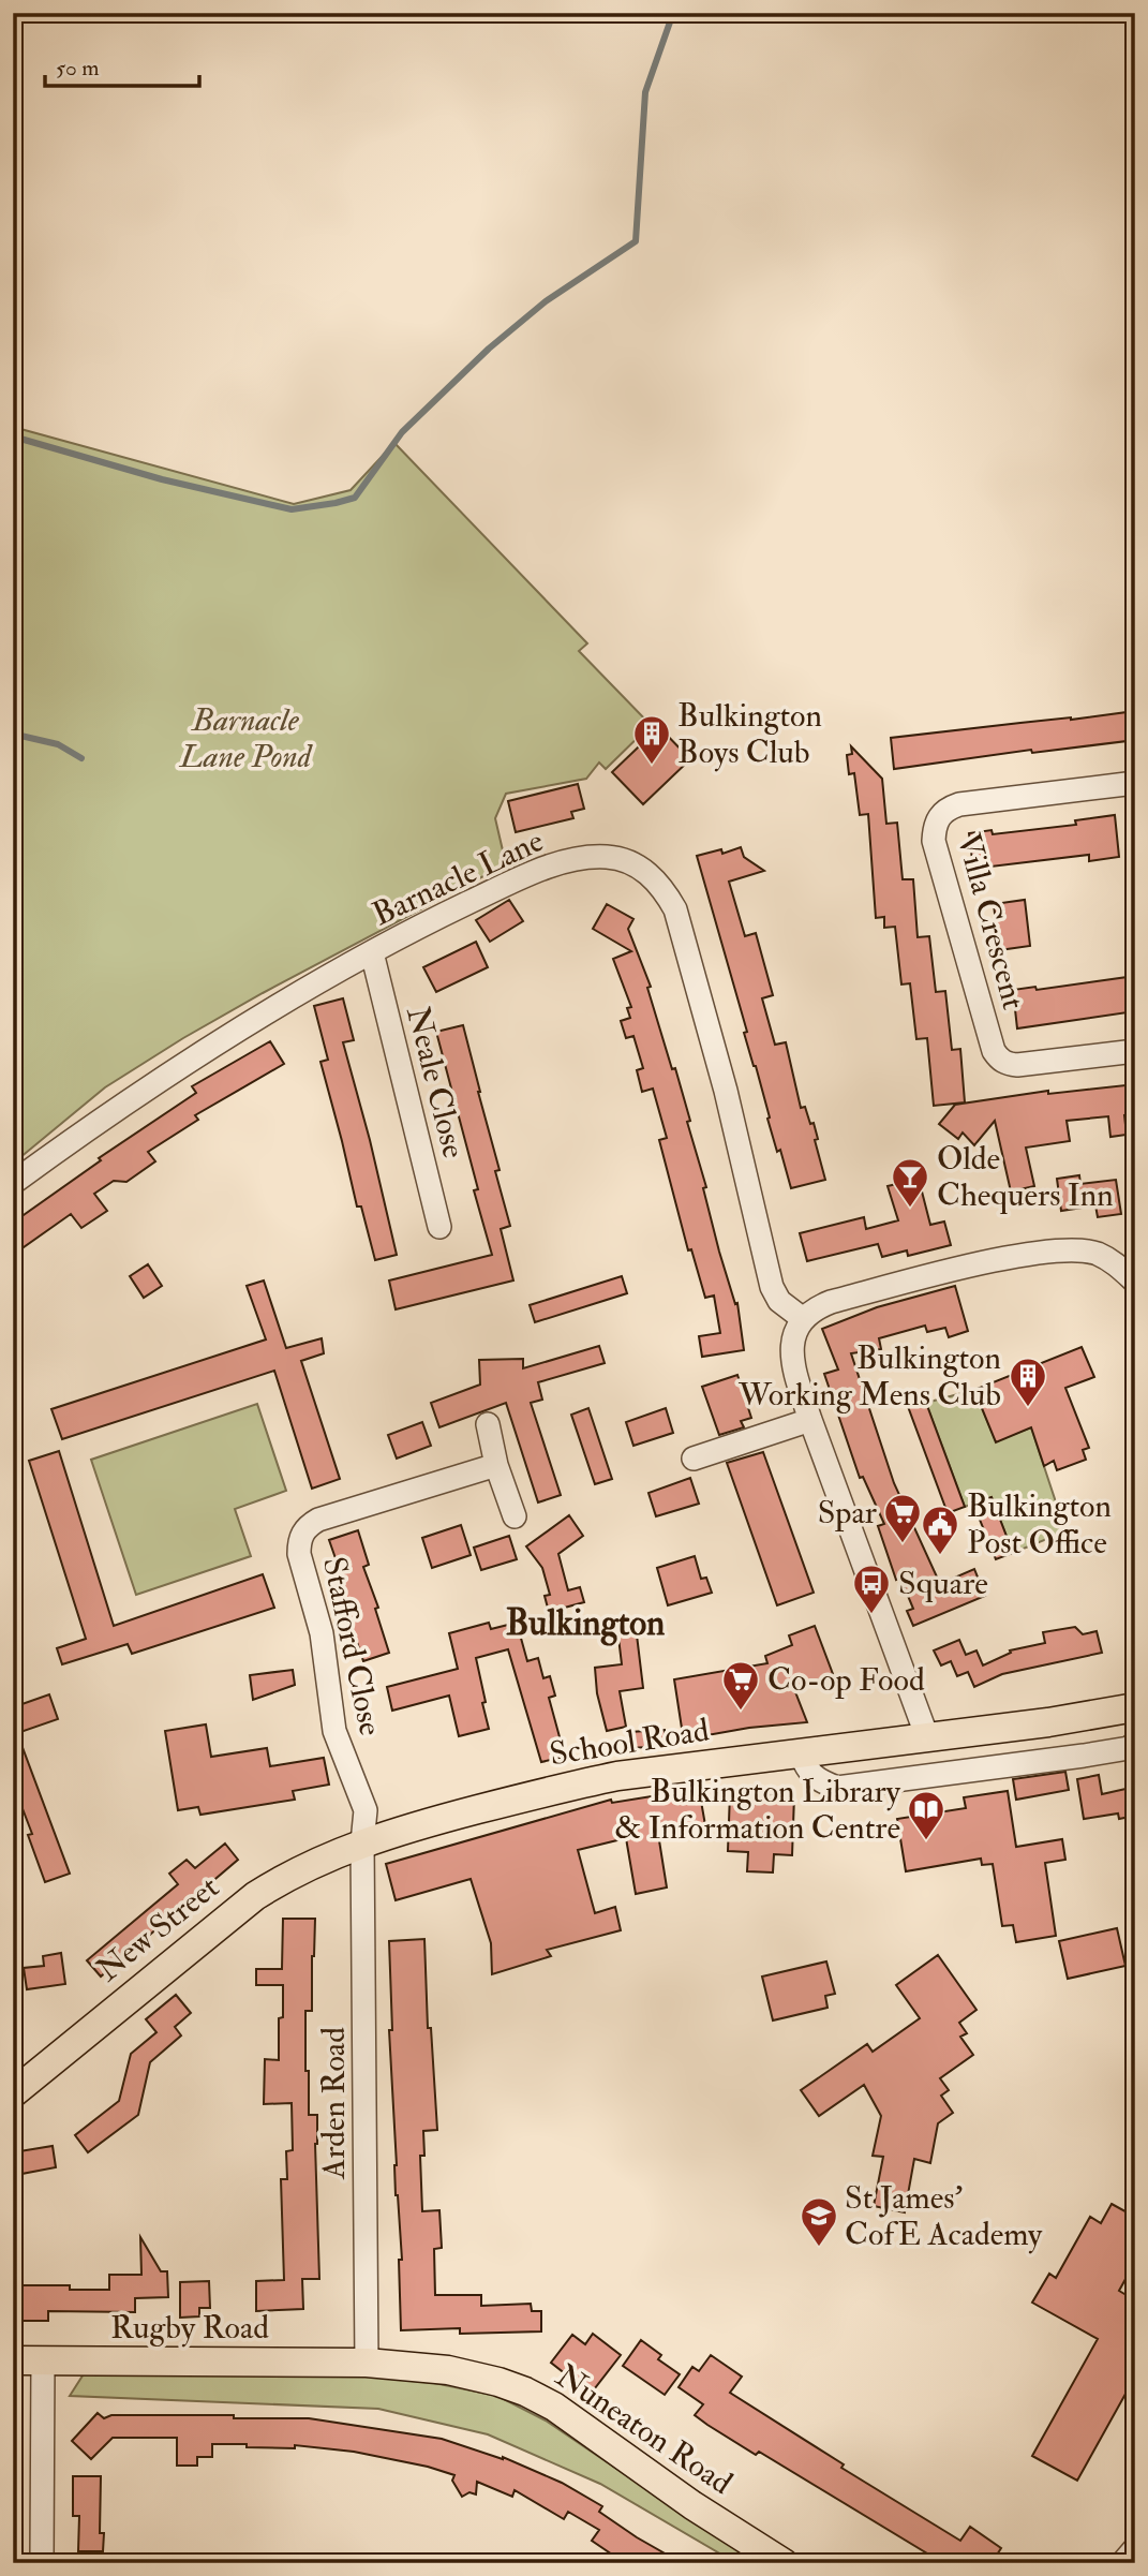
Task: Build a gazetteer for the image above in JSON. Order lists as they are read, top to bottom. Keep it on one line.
{"streets":{"main road":["School Road","New Street","Rugby Road","Nuneaton Road"],"street":["Barnacle Lane","Villa Crescent","Neale Close","Stafford Close","Arden Road"]},"crossings":[["Barnacle Lane","Neale Close"],["Stafford Close","School Road"],["Stafford Close","New Street"],["Stafford Close","Arden Road"],["School Road","New Street"],["School Road","Arden Road"],["New Street","Arden Road"],["Arden Road","Rugby Road"],["Arden Road","Nuneaton Road"],["Rugby Road","Nuneaton Road"]],"districts":["Bulkington"],"parks":["Barnacle Lane Pond"],"places":{"building":["Bulkington Boys Club","Bulkington Working Mens Club"],"bar":["Olde Chequers Inn"],"supermarket":["Spar","Co-op Food"],"public building":["Bulkington Post Office"],"bus stop":["Square"],"library":["Bulkington Library & Information Centre"],"school or university":["St James' CofE Academy"]},"scale_bar":"50 m"}
